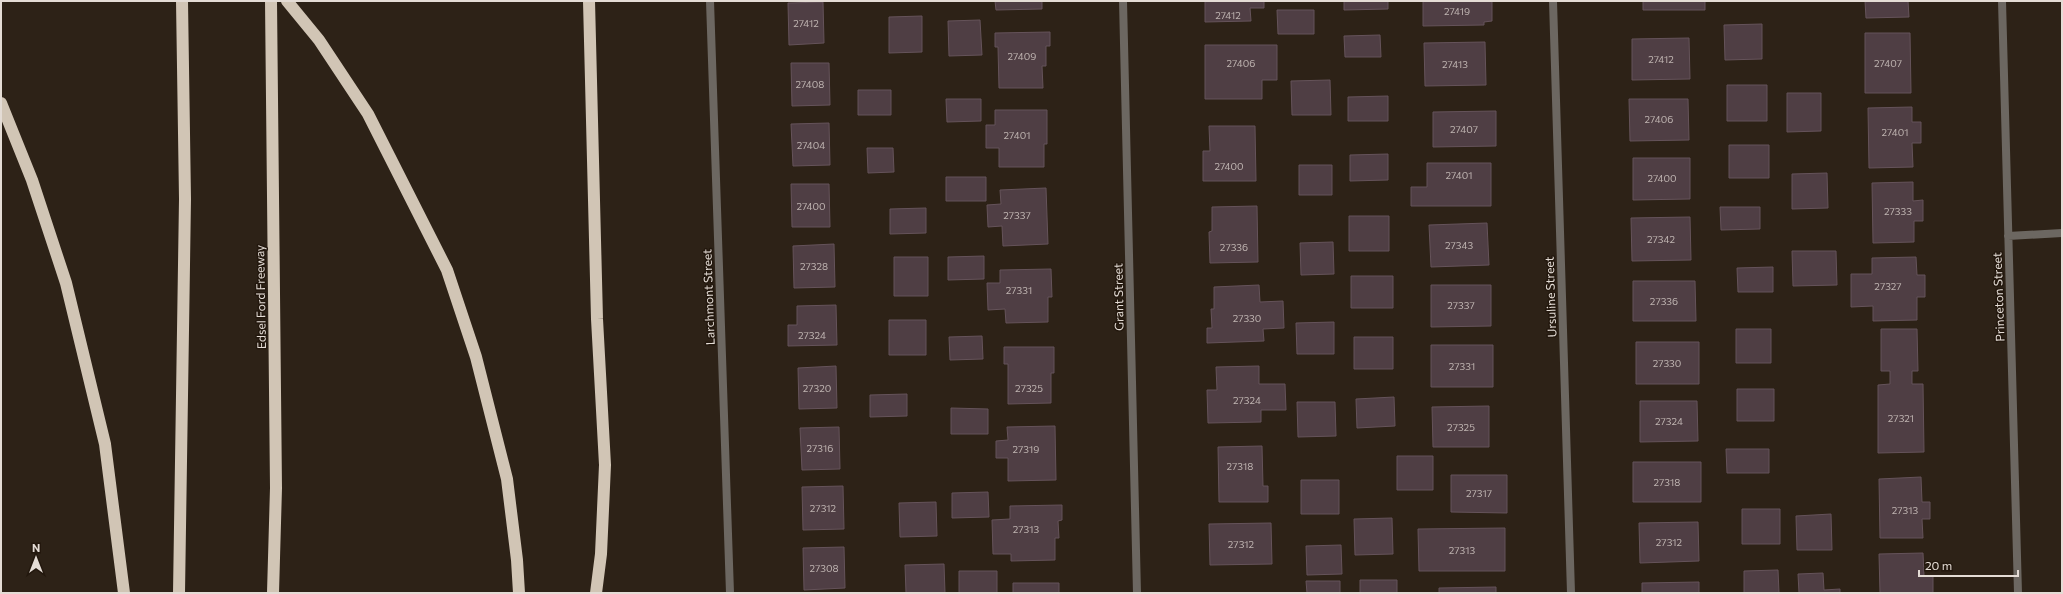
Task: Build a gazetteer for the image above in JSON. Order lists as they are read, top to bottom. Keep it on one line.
{"streets":{"highway":["Edsel Ford Freeway"],"street":["Larchmont Street","Grant Street","Ursuline Street","Princeton Street"]},"house_numbers":["27419","27412","27412","27409","27412","27406","27407","27413","27408","27406","27407","27401","27401","27404","27400","27401","27400","27400","27333","27337","27342","27343","27336","27328","27327","27331","27336","27337","27330","27324","27330","27331","27320","27325","27324","27321","27324","27325","27316","27319","27318","27318","27317","27312","27313","27313","27312","27312","27313","27308"],"scale_bar":"20 m","north":"top"}
